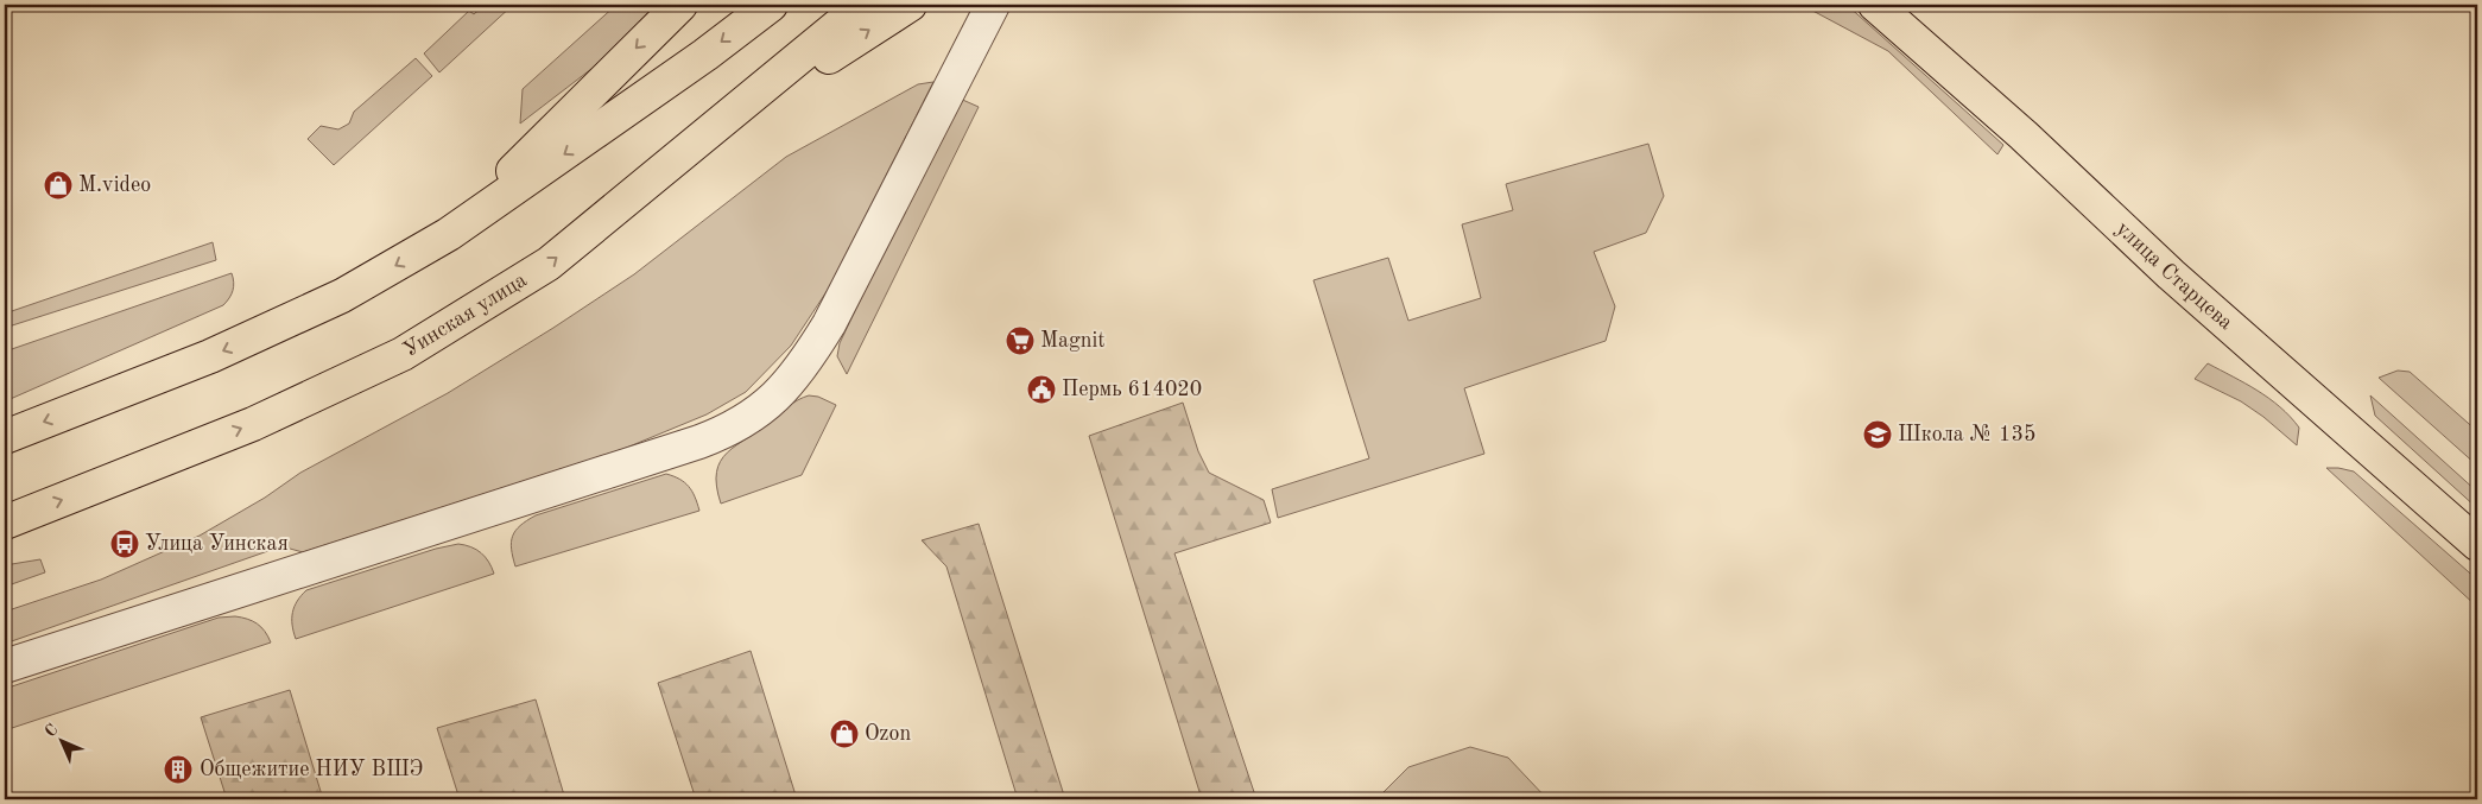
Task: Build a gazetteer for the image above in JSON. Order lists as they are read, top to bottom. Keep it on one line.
{"streets":{"main road":["улица Старцева","Уинская улица"]},"places":{"shop":["M.video","Ozon"],"supermarket":["Magnit"],"public building":["Пермь 614020"],"school or university":["Школа № 135"],"bus stop":["Улица Уинская"],"building":["Общежитие НИУ ВШЭ"]},"north":"top left"}
